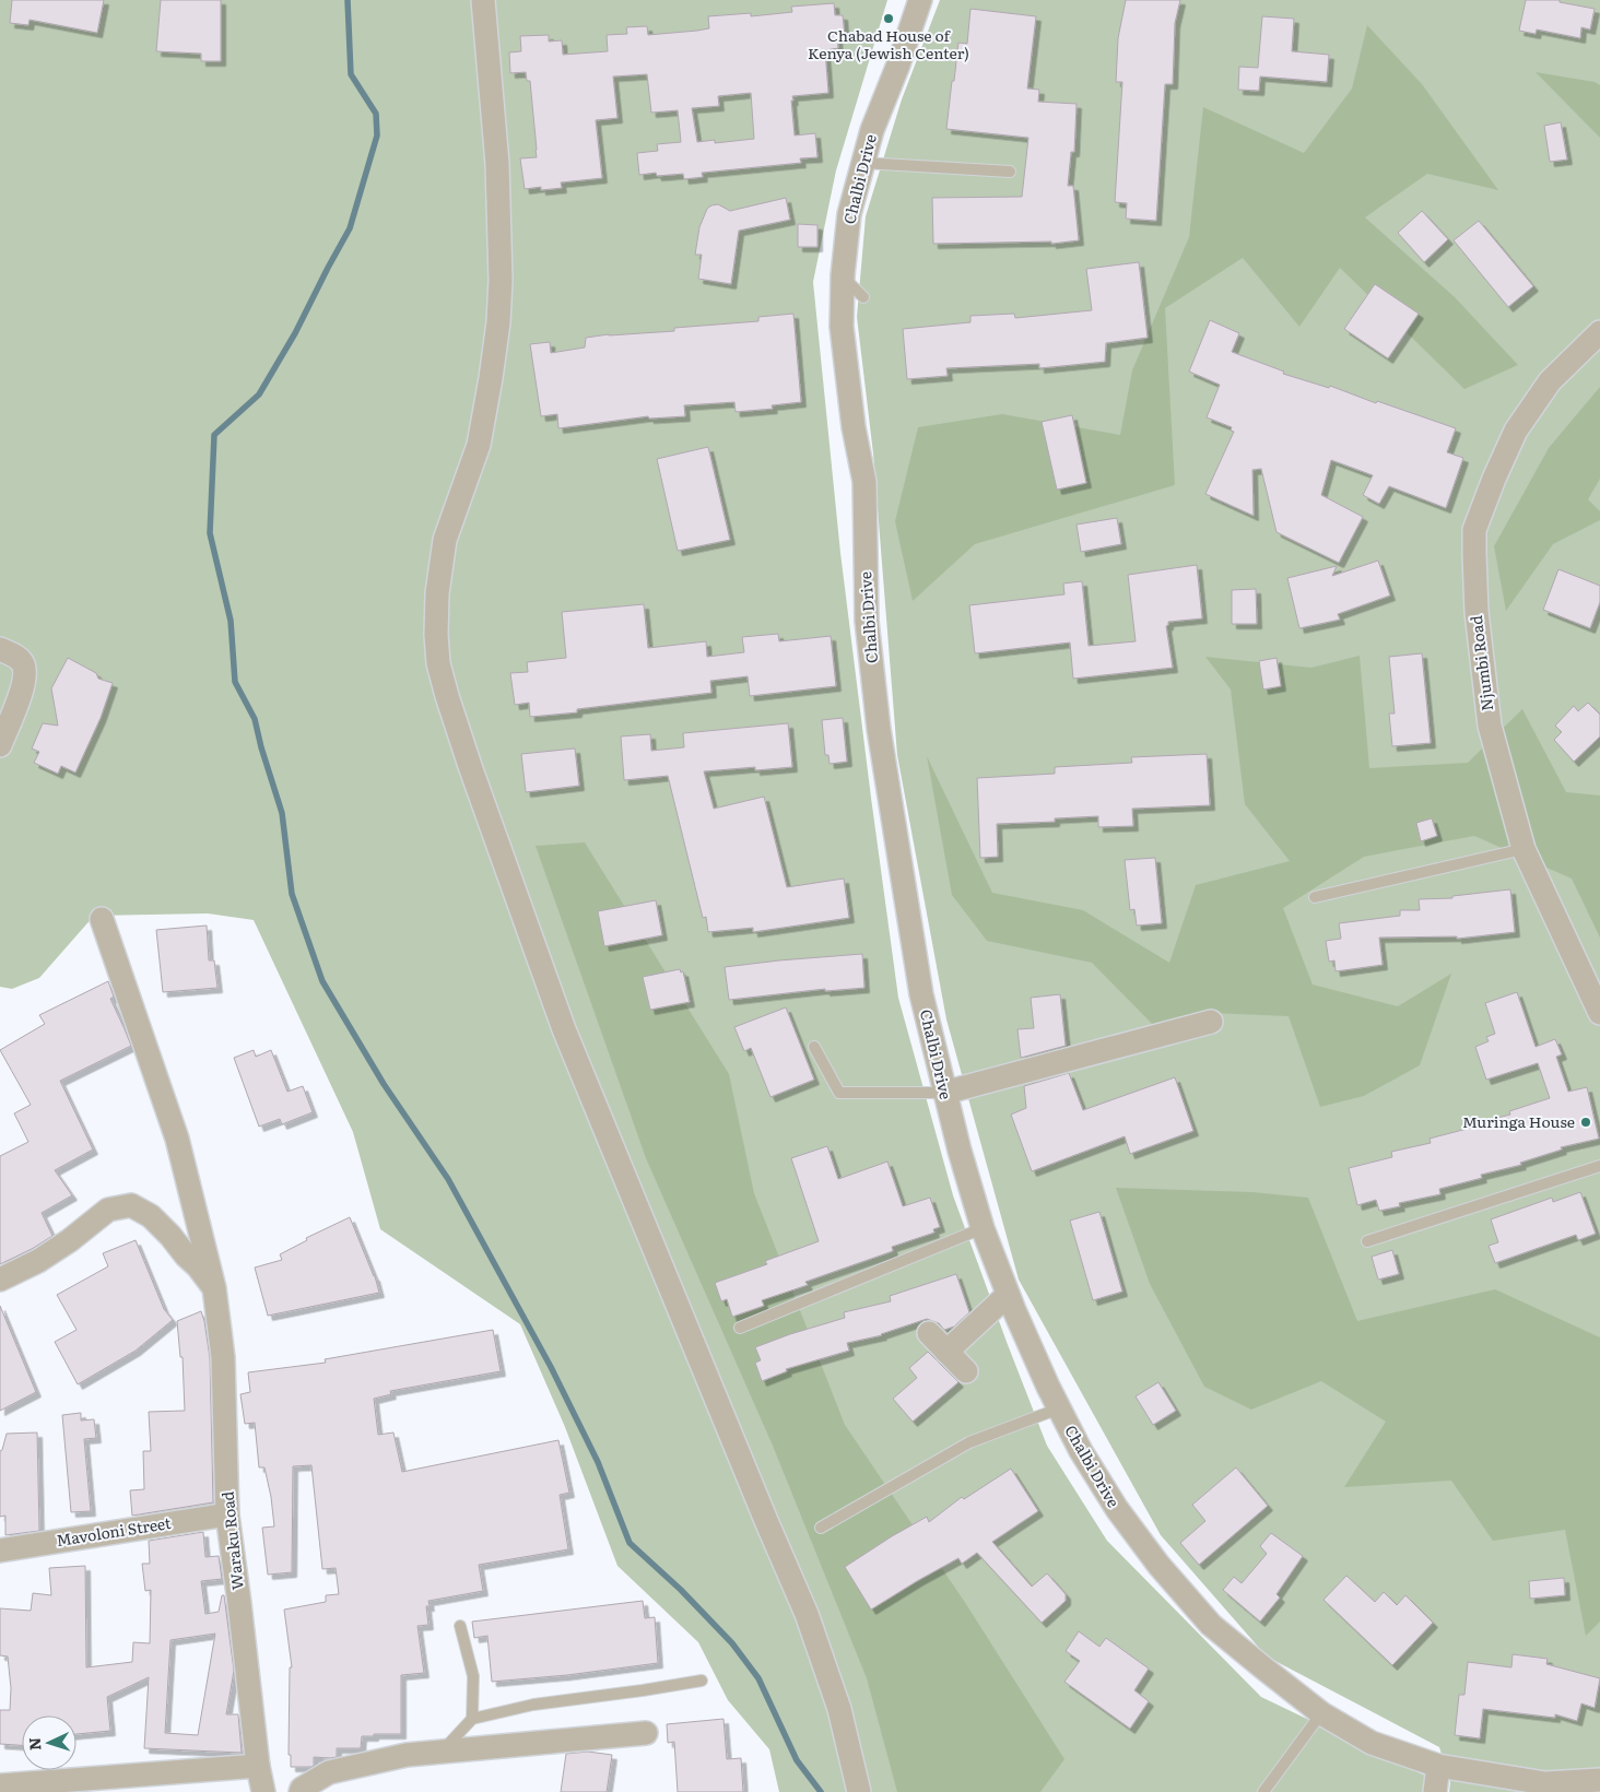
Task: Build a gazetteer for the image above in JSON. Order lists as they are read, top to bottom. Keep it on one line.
{"streets":{"street":["Chalbi Drive","Njumbi Road","Mavoloni Street","Waraku Road"]},"crossings":[["Mavoloni Street","Waraku Road"]],"places":["Chabad House of Kenya (Jewish Center)","Muringa House"],"north":"left"}
